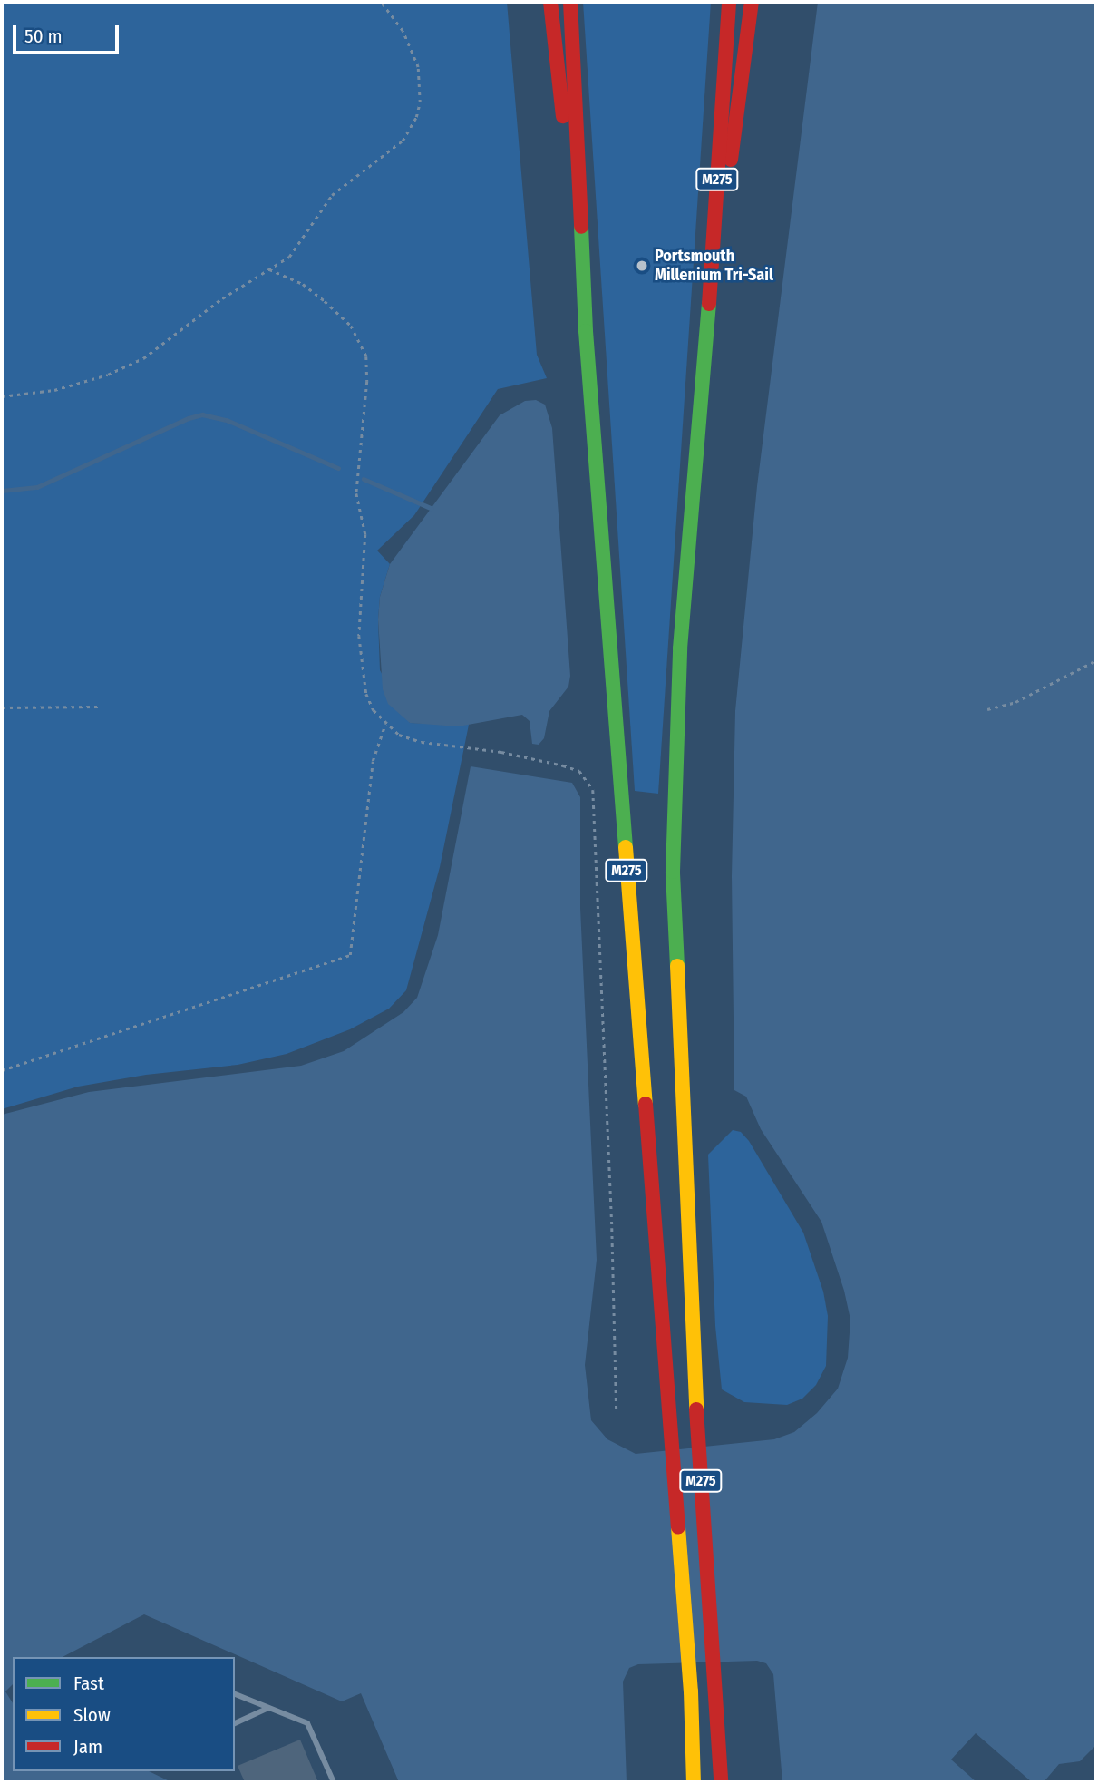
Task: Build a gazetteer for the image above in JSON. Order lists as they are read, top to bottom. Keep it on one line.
{"streets":{"highway":["M275"]},"places":["Portsmouth Millenium Tri-Sail"],"legend":["Fast","Slow","Jam"],"scale_bar":"50 m"}
